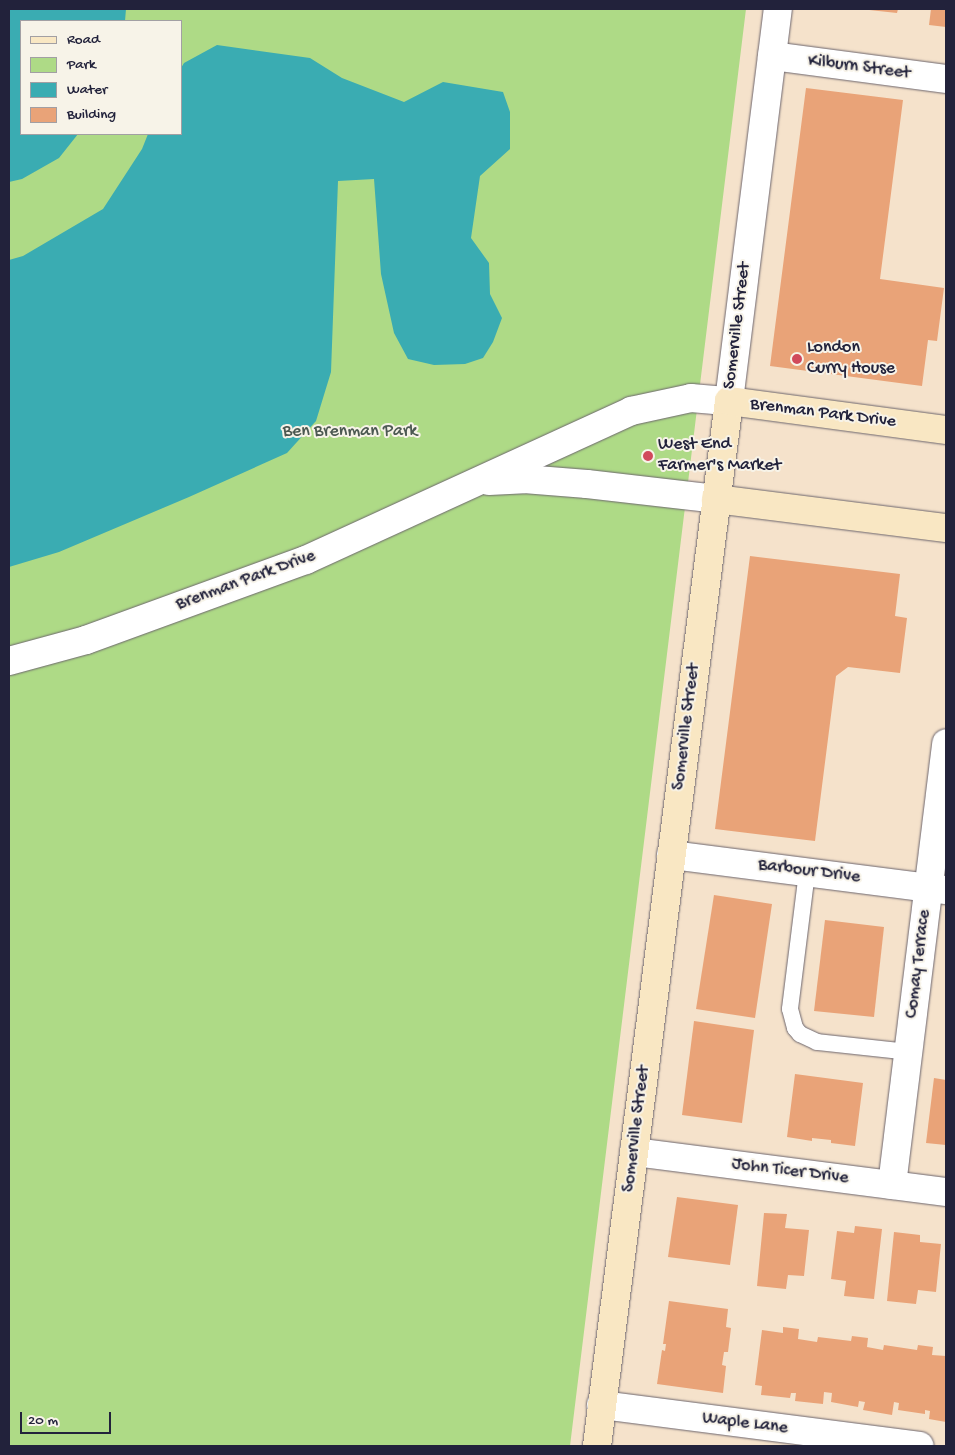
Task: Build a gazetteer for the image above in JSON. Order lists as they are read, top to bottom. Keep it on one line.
{"streets":{"street":["Kilburn Street","Somerville Street","Brenman Park Drive","Barbour Drive","Comay Terrace","John Ticer Drive","Waple Lane"]},"crossings":[["Kilburn Street","Somerville Street"],["Somerville Street","Brenman Park Drive"],["Somerville Street","Barbour Drive"],["Somerville Street","John Ticer Drive"],["Somerville Street","Waple Lane"],["Barbour Drive","Comay Terrace"],["Comay Terrace","John Ticer Drive"]],"parks":["Ben Brenman Park"],"places":["London Curry House","West End Farmer's Market"],"legend":["Road","Park","Water","Building"],"scale_bar":"20 m"}
